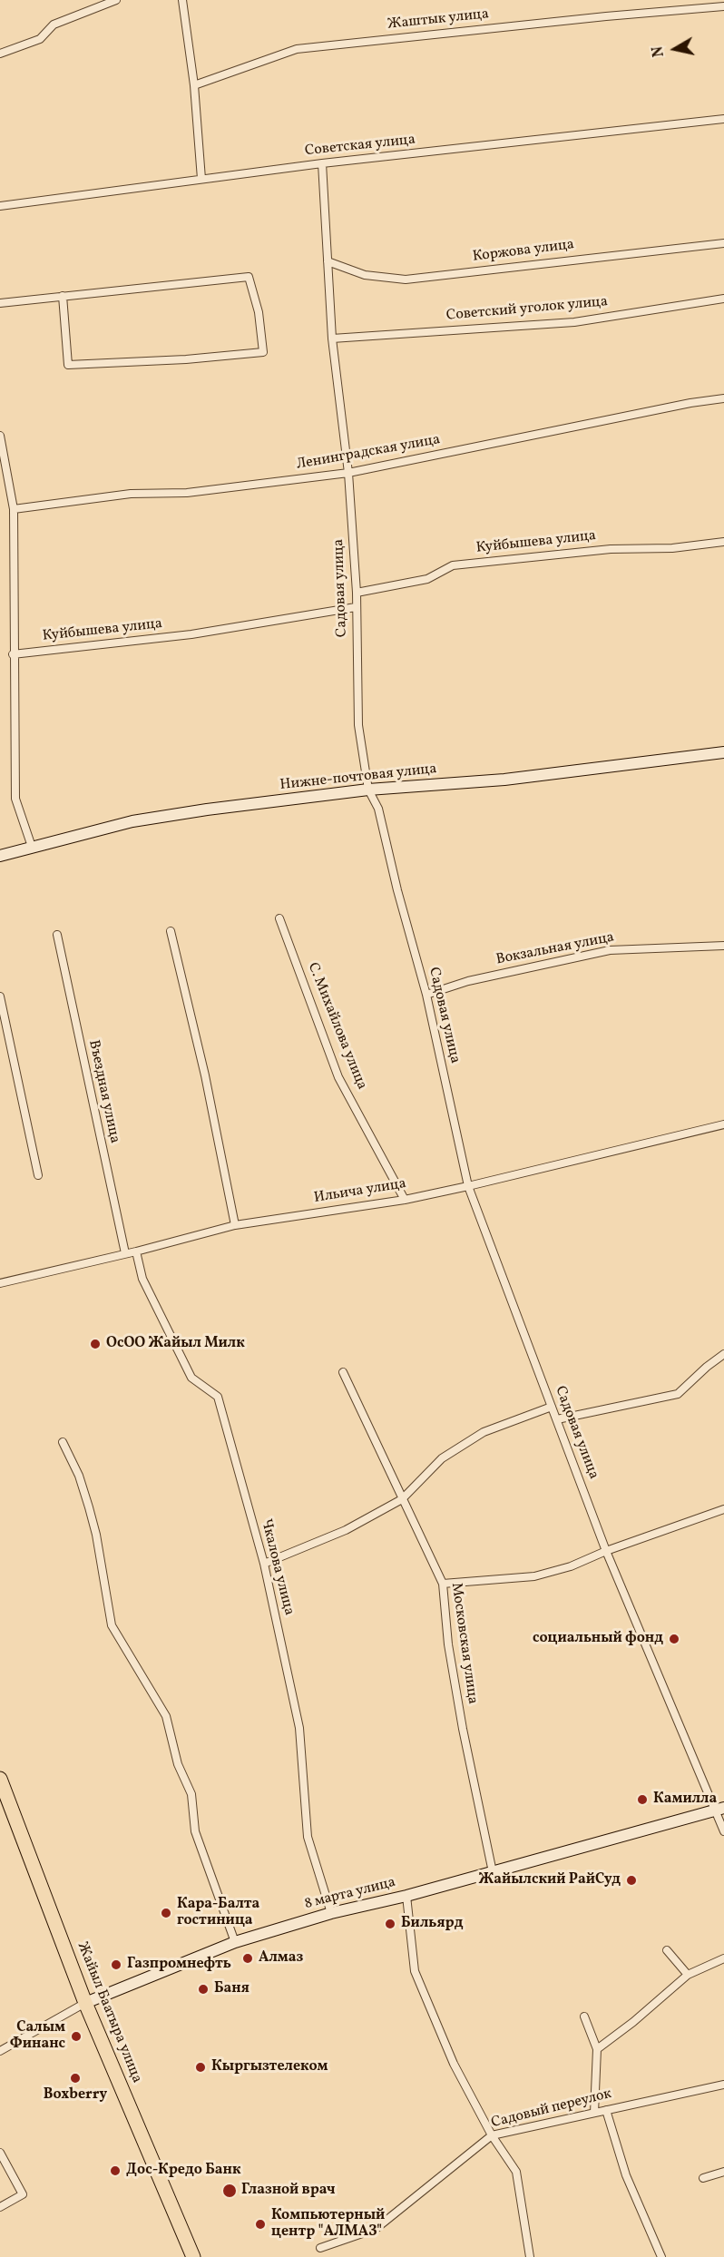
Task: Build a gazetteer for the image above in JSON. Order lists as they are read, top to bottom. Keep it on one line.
{"streets":{"highway":["Жайыл Баатыра улица"],"street":["Жаштык улица","Советская улица","Коржова улица","Советский уголок улица","Ленинградская улица","Куйбышева улица","Садовая улица","Нижне-почтовая улица","Вокзальная улица","С. Михайлова улица","Въездная улица","Ильича улица","Чкалова улица","Московская улица","8 марта улица","Садовый переулок"]},"crossings":[["Советская улица","Садовая улица"],["Коржова улица","Садовая улица"],["Советский уголок улица","Садовая улица"],["Ленинградская улица","Садовая улица"],["Куйбышева улица","Садовая улица"],["Садовая улица","Нижне-почтовая улица"],["Садовая улица","Вокзальная улица"],["Садовая улица","Ильича улица"],["Садовая улица","8 марта улица"],["С. Михайлова улица","Ильича улица"],["Въездная улица","Ильича улица"],["Ильича улица","Чкалова улица"],["Чкалова улица","8 марта улица"],["Московская улица","8 марта улица"],["8 марта улица","Жайыл Баатыра улица"]],"places":["ОсОО Жайыл Милк","социальный фонд","Камилла","Жайылский РайСуд","Кара-Балта гостиница","Бильярд","Алмаз","Газпромнефть","Баня","Салым Финанс","Кыргызтелеком","Boxberry","Дос-Кредо Банк","Глазной врач","Компьютерный центр \"АЛМАЗ\""],"north":"left"}
